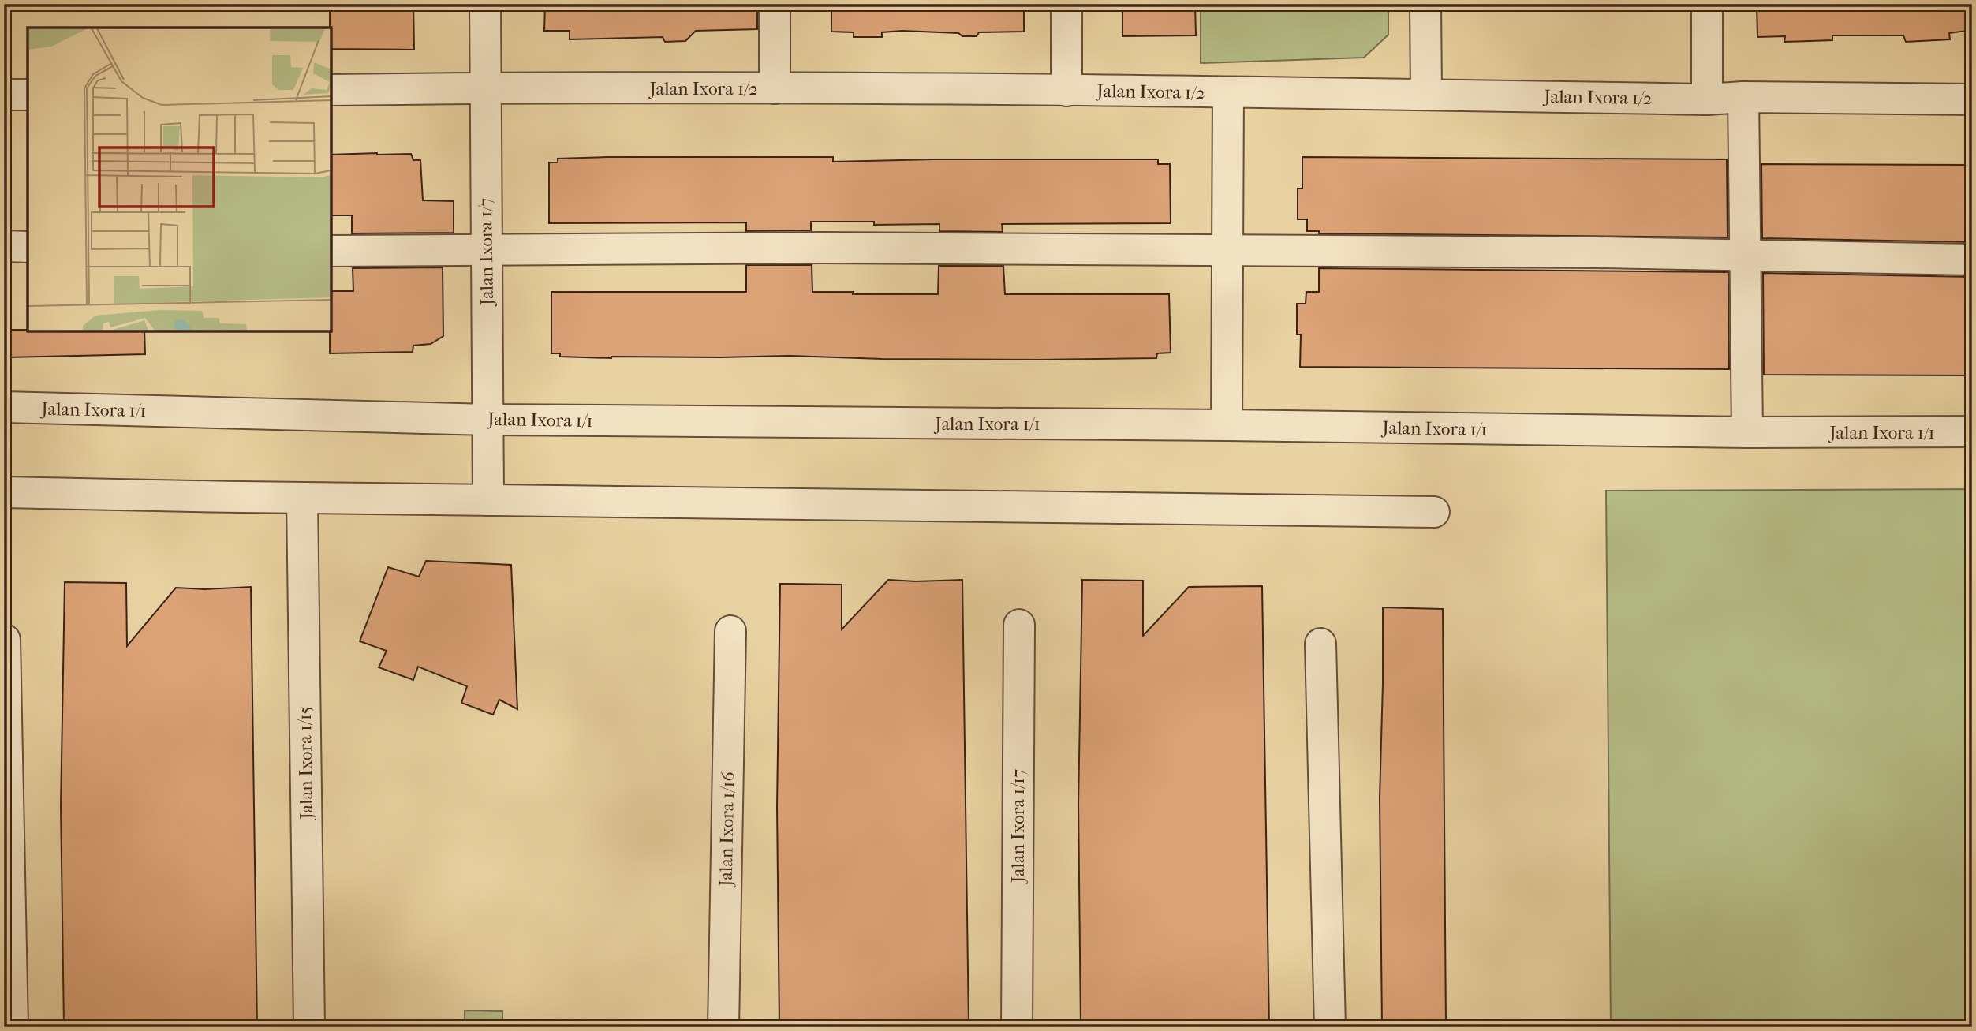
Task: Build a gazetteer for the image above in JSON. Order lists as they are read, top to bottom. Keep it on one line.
{"streets":{"street":["Jalan Ixora 1/2","Jalan Ixora 1/7","Jalan Ixora 1/1","Jalan Ixora 1/15","Jalan Ixora 1/17","Jalan Ixora 1/16"]},"crossings":[["Jalan Ixora 1/2","Jalan Ixora 1/7"],["Jalan Ixora 1/7","Jalan Ixora 1/1"]]}
